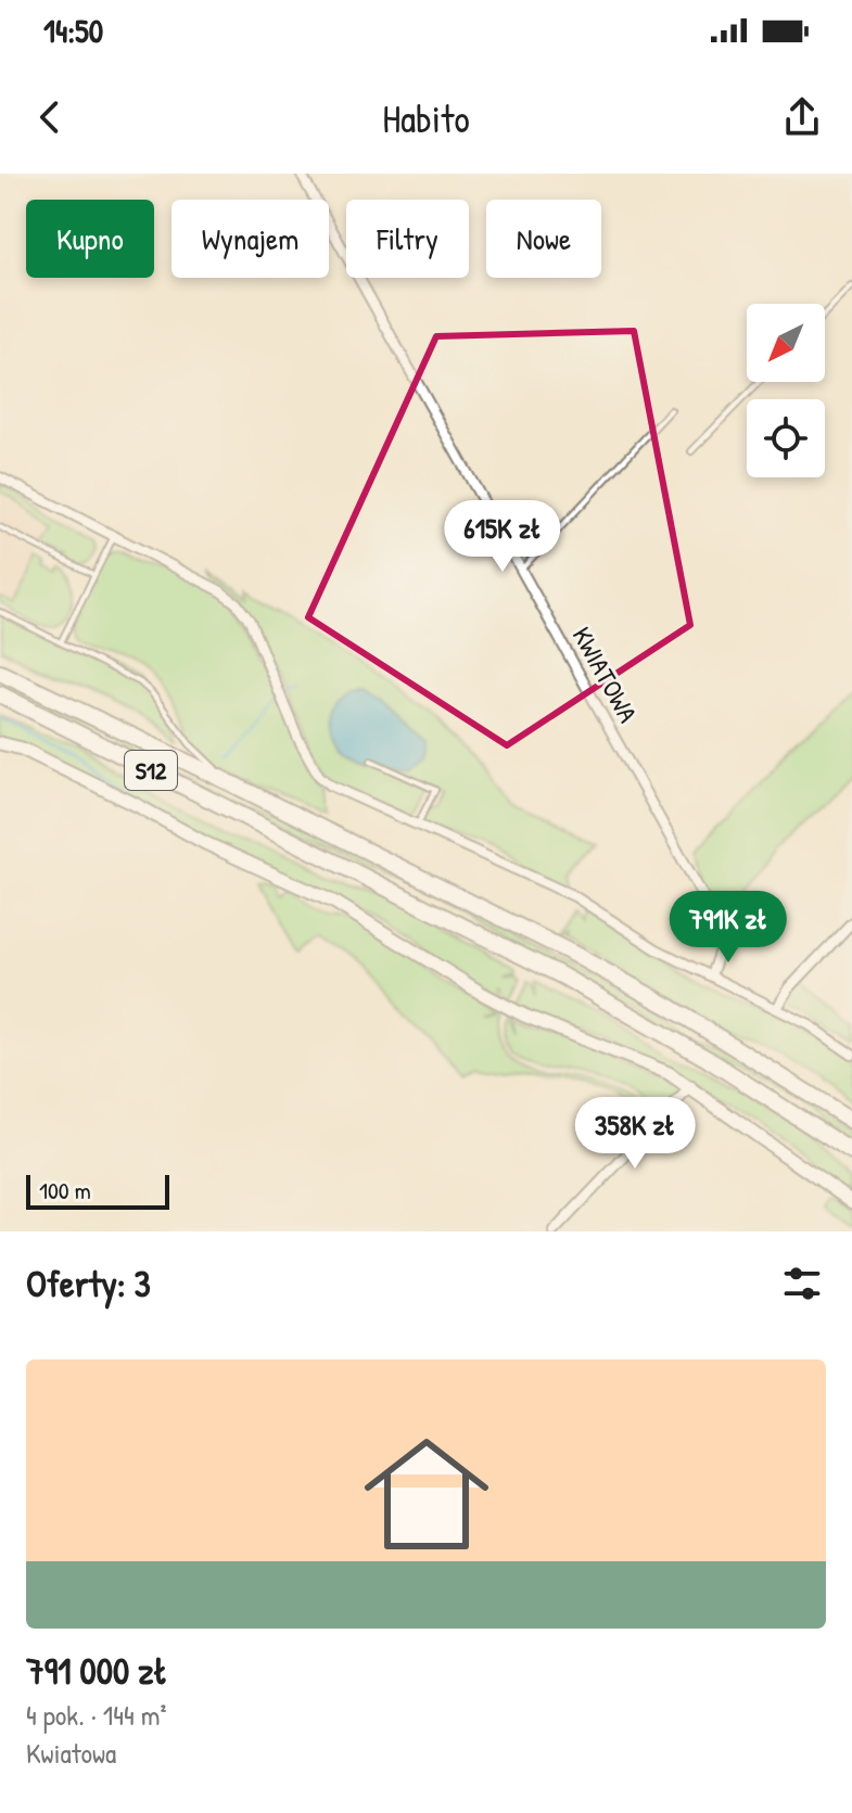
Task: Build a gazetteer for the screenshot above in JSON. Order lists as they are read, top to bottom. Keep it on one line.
{"streets":{"highway":["S12"],"street":["KWIATOWA"]},"scale_bar":"100 m","north":"bottom left","page":{"status":"14:50","header":"Habito","chip":["Kupno","Wynajem","Filtry","Nowe"],"price":["615K zł","791K zł","358K zł"],"scale":"100 m","heading":"Oferty: 3","list":[{"name":"791 000 zł","note":"4 pok. · 144 m² · Kwiatowa"}]}}
